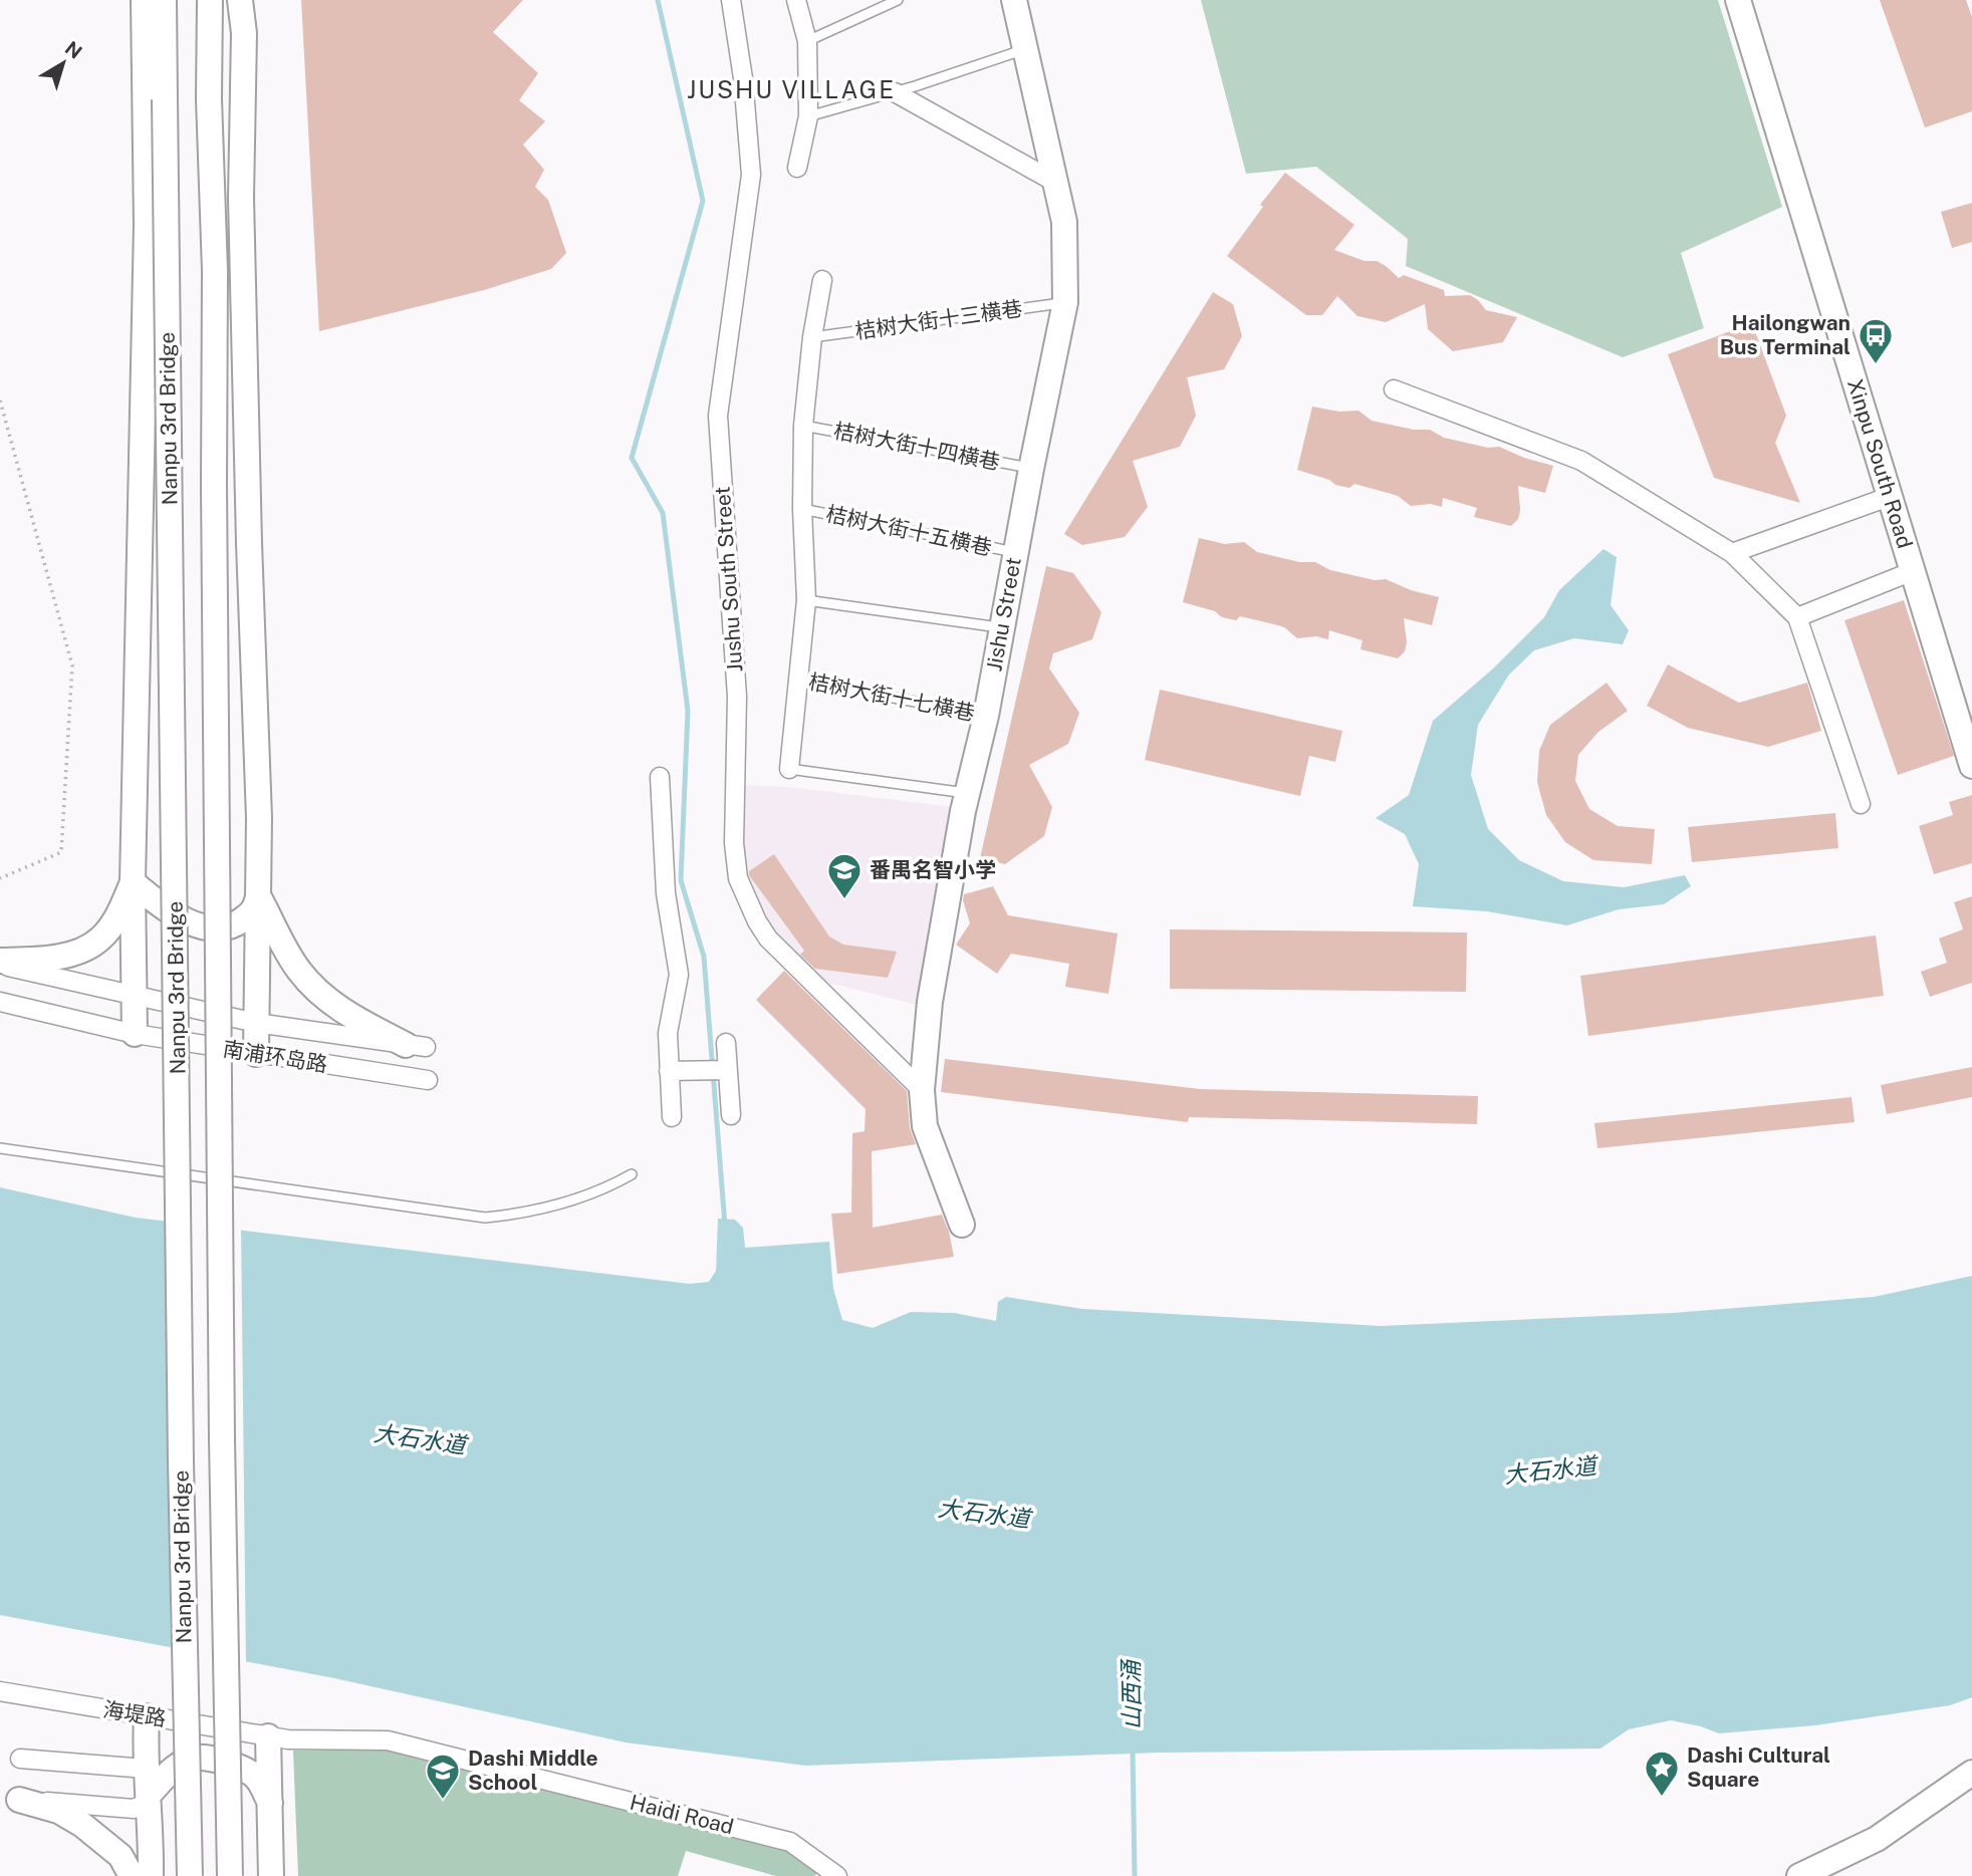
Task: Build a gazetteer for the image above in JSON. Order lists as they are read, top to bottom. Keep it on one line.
{"streets":{"main road":["Nanpu 3rd Bridge","Xinpu South Road","Jishu Street"],"street":["Jushu South Street","南浦环岛路","海堤路","Haidi Road"],"lane":["桔树大街十三横巷","桔树大街十四横巷","桔树大街十五横巷","桔树大街十七横巷"]},"crossings":[["桔树大街十三横巷","Jishu Street"],["桔树大街十四横巷","Jishu Street"],["桔树大街十五横巷","Jishu Street"],["Jushu South Street","Jishu Street"],["Jishu Street","桔树大街十七横巷"],["海堤路","Haidi Road"]],"districts":["JUSHU VILLAGE"],"water":["大石水道","山西涌"],"places":{"bus stop":["Hailongwan Bus Terminal"],"school or university":["番禺名智小学","Dashi Middle School"],"place":["Dashi Cultural Square"]},"north":"top right"}
